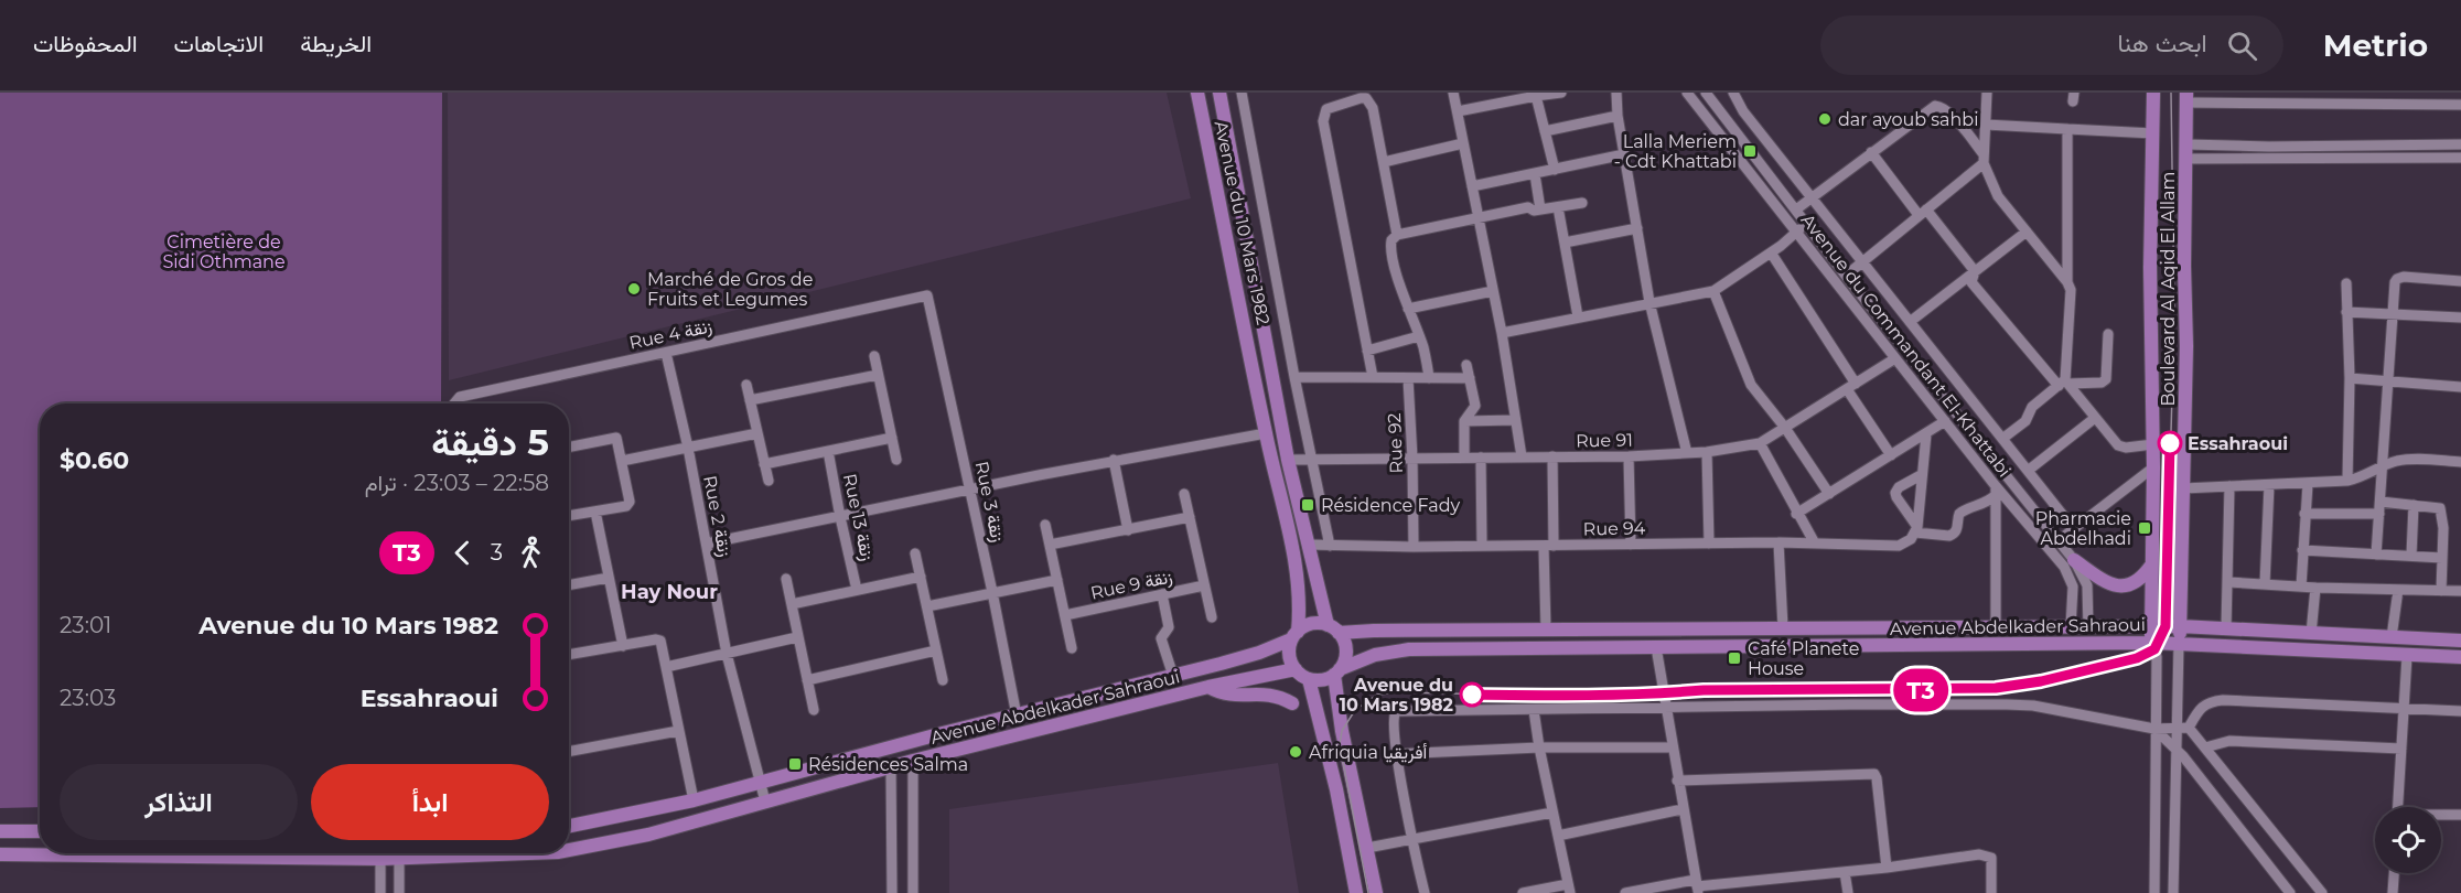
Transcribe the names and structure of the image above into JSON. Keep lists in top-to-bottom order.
{
  "streets": {
    "main road": ["Avenue du 10 Mars 1982", "Boulevard Al Aqid El Allam", "Avenue Abdelkader Sahraoui"],
    "street": [
      "Rue 4 زنقة",
      "Avenue du Commandant El-Khattabi",
      "Rue 91",
      "Rue 92",
      "Rue 3 زنقة",
      "Rue 2 زنقة",
      "Rue 13 زنقة",
      "Rue 94",
      "Rue 9 زنقة"
    ]
  },
  "crossings": [
    ["Avenue du 10 Mars 1982", "Rue 91"],
    ["Avenue du 10 Mars 1982", "Rue 94"],
    ["Avenue du 10 Mars 1982", "Avenue Abdelkader Sahraoui"],
    ["Boulevard Al Aqid El Allam", "Avenue Abdelkader Sahraoui"],
    ["Rue 4 زنقة", "Rue 3 زنقة"],
    ["Rue 4 زنقة", "Rue 2 زنقة"],
    ["Avenue du Commandant El-Khattabi", "Rue 91"],
    ["Avenue du Commandant El-Khattabi", "Avenue Abdelkader Sahraoui"],
    ["Rue 91", "Rue 92"],
    ["Rue 92", "Rue 94"],
    ["Rue 3 زنقة", "Avenue Abdelkader Sahraoui"],
    ["Rue 2 زنقة", "Avenue Abdelkader Sahraoui"]
  ],
  "districts": ["Hay Nour"],
  "parks": ["Cimetière de Sidi Othmane"],
  "places": {
    "other": [
      "dar ayoub sahbi",
      "Marché de Gros de Fruits et Legumes",
      "Essahraoui",
      "Avenue du 10 Mars 1982",
      "Afriquia أفريقيا"
    ],
    "transit": [
      "Lalla Meriem - Cdt Khattabi",
      "Résidence Fady",
      "Pharmacie Abdelhadi",
      "Café Planete House",
      "Résidences Salma"
    ]
  },
  "lines": ["tram line T3"],
  "page": {
    "header": "Metrio",
    "search": "ابحث هنا",
    "nav": ["الخريطة", "الاتجاهات", "المحفوظات"],
    "on_map": "T3",
    "heading": ["5 دقيقة", "22:58 – 23:03 · ترام", "$0.60"],
    "legs": ["3", "T3"],
    "list": [
      {
        "name": "Avenue du 10 Mars 1982",
        "value": "23:01"
      },
      {
        "name": "Essahraoui",
        "value": "23:03"
      }
    ],
    "buttons": ["ابدأ", "التذاكر"]
  }
}
